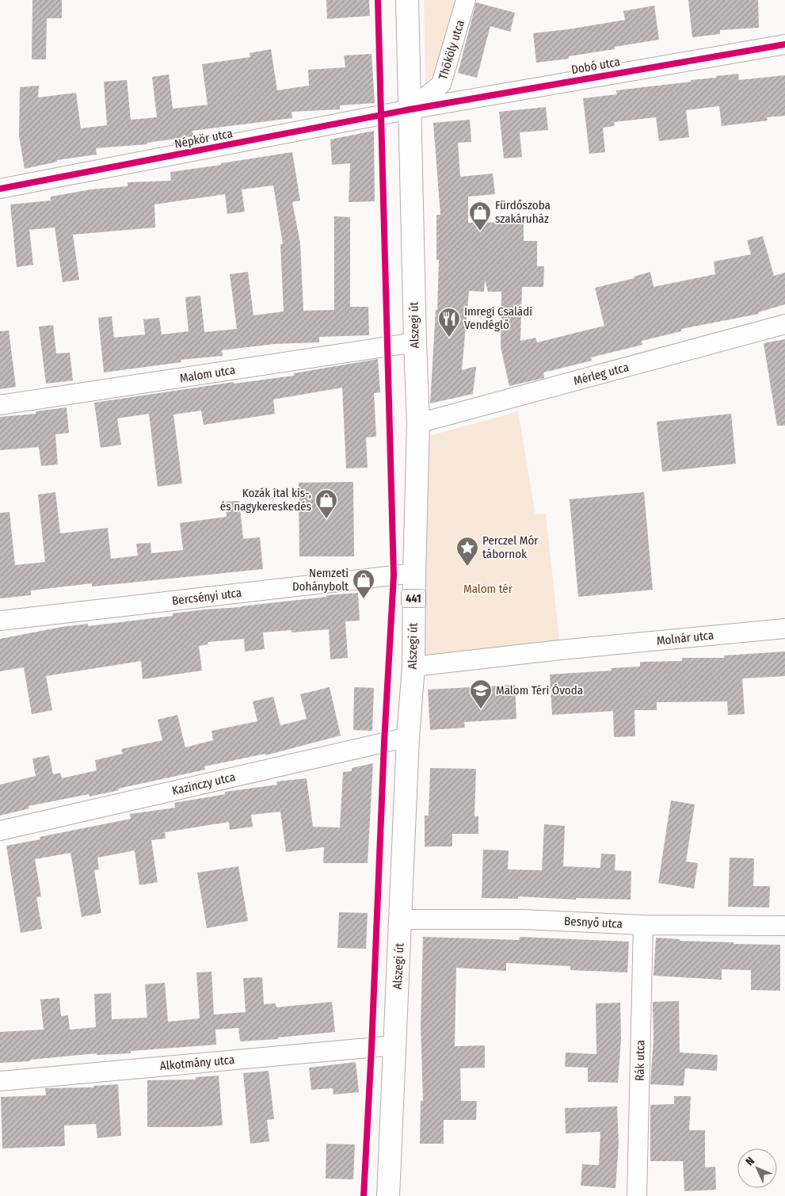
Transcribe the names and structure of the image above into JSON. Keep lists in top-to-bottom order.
{
  "streets": {
    "main road": ["Alszegi út", "441"],
    "street": [
      "Thököly utca",
      "Dobó utca",
      "Népkör utca",
      "Malom utca",
      "Mérleg utca",
      "Bercsényi utca",
      "Molnár utca",
      "Kazinczy utca",
      "Besnyő utca",
      "Rák utca",
      "Alkotmány utca"
    ]
  },
  "crossings": [
    ["Thököly utca", "Dobó utca"],
    ["Thököly utca", "Népkör utca"],
    ["Thököly utca", "Alszegi út"],
    ["Dobó utca", "Népkör utca"],
    ["Dobó utca", "Alszegi út"],
    ["Népkör utca", "Alszegi út"],
    ["Alszegi út", "Malom utca"],
    ["Alszegi út", "Mérleg utca"],
    ["Alszegi út", "Bercsényi utca"],
    ["Alszegi út", "Molnár utca"],
    ["Alszegi út", "Kazinczy utca"],
    ["Alszegi út", "Besnyő utca"],
    ["Alszegi út", "Alkotmány utca"],
    ["Besnyő utca", "Rák utca"]
  ],
  "parks": ["Malom tér"],
  "places": {
    "shop": ["Fürdőszoba szakáruház", "Kozák ital kis-, és nagykereskedés", "Nemzeti Dohánybolt"],
    "restaurant": ["Imregi Családi Vendéglő"],
    "place": ["Perczel Mór tábornok"],
    "school or university": ["Malom Téri Óvoda"]
  },
  "north": "top left"
}
